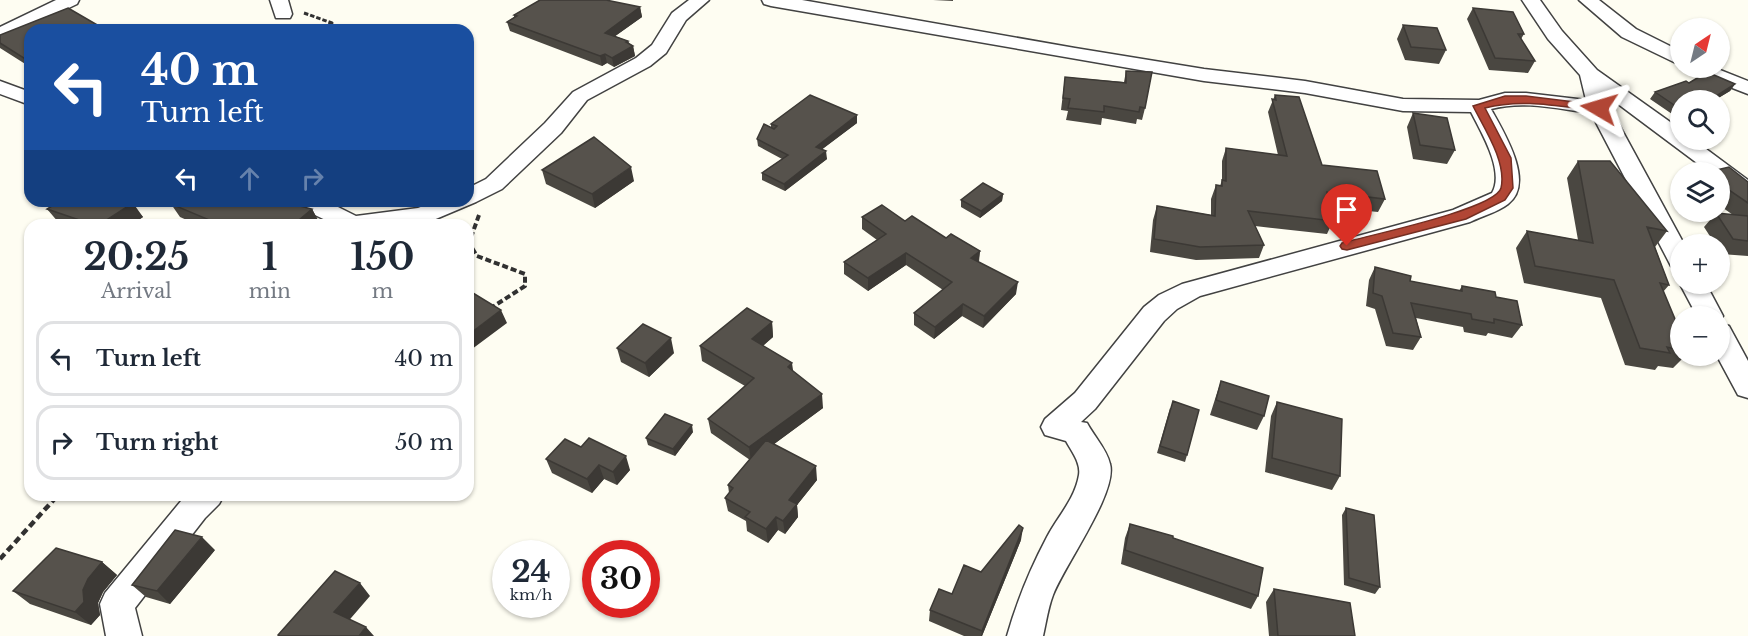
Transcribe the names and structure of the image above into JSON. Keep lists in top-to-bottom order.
{
  "north": "top right",
  "page": {
    "map_buttons": ["+", "−"],
    "turn": ["40 m", "Turn left"],
    "eta": [
      "20:25",
      "Arrival",
      "1",
      "min",
      "150",
      "m"
    ],
    "list": [
      {
        "name": "Turn left",
        "value": "40 m"
      },
      {
        "name": "Turn right",
        "value": "50 m"
      }
    ],
    "speed": "24 km/h",
    "limit": "30"
  }
}
